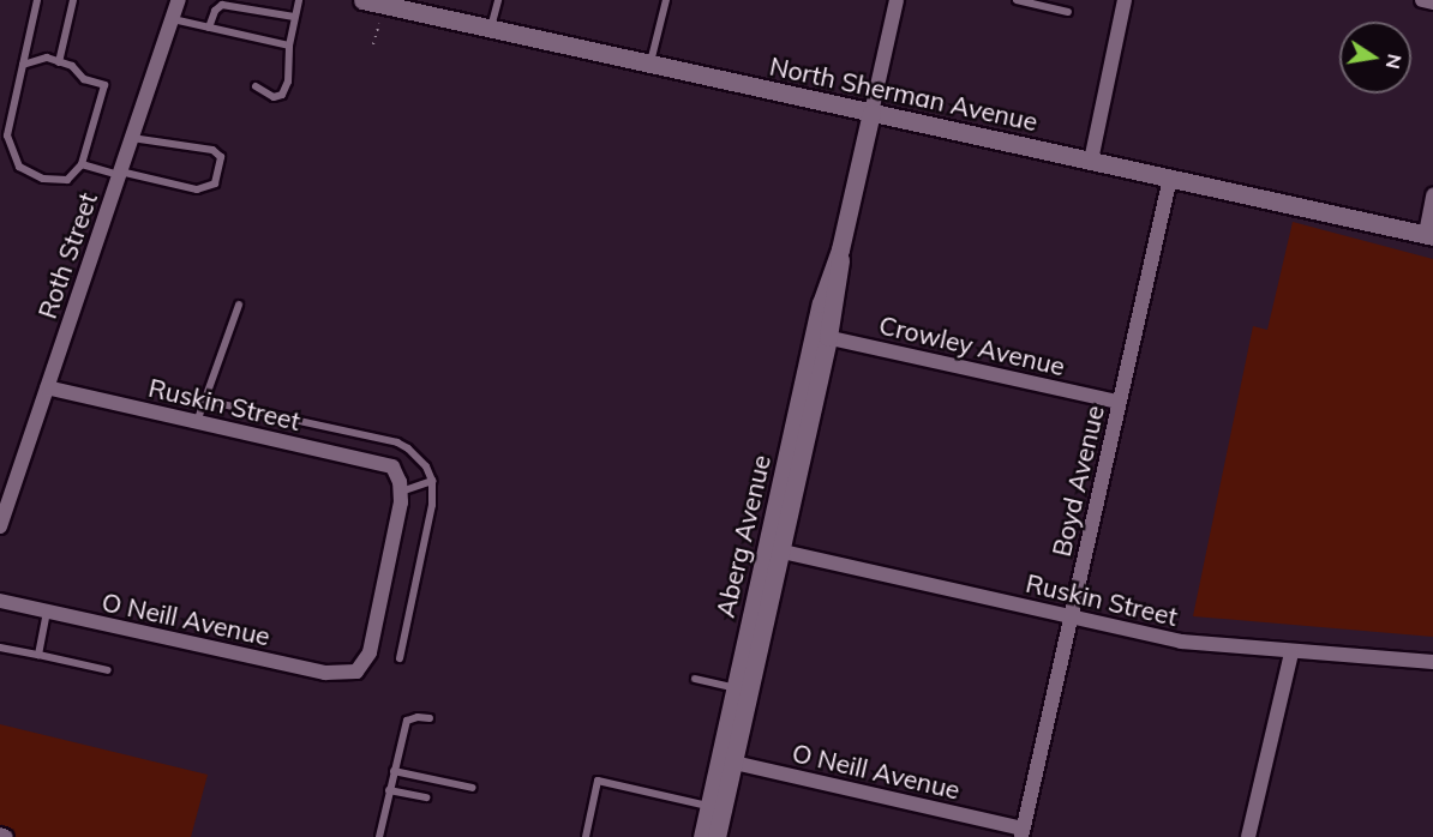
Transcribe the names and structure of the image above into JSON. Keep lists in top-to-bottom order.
{
  "streets": {
    "street": [
      "North Sherman Avenue",
      "Roth Street",
      "Crowley Avenue",
      "Ruskin Street",
      "Boyd Avenue",
      "Aberg Avenue",
      "O Neill Avenue"
    ]
  },
  "crossings": [
    ["North Sherman Avenue", "Boyd Avenue"],
    ["North Sherman Avenue", "Aberg Avenue"],
    ["Roth Street", "Ruskin Street"],
    ["Crowley Avenue", "Boyd Avenue"],
    ["Crowley Avenue", "Aberg Avenue"],
    ["Ruskin Street", "Boyd Avenue"],
    ["Ruskin Street", "Aberg Avenue"],
    ["Ruskin Street", "O Neill Avenue"],
    ["Boyd Avenue", "O Neill Avenue"],
    ["Aberg Avenue", "O Neill Avenue"]
  ],
  "north": "right"
}
